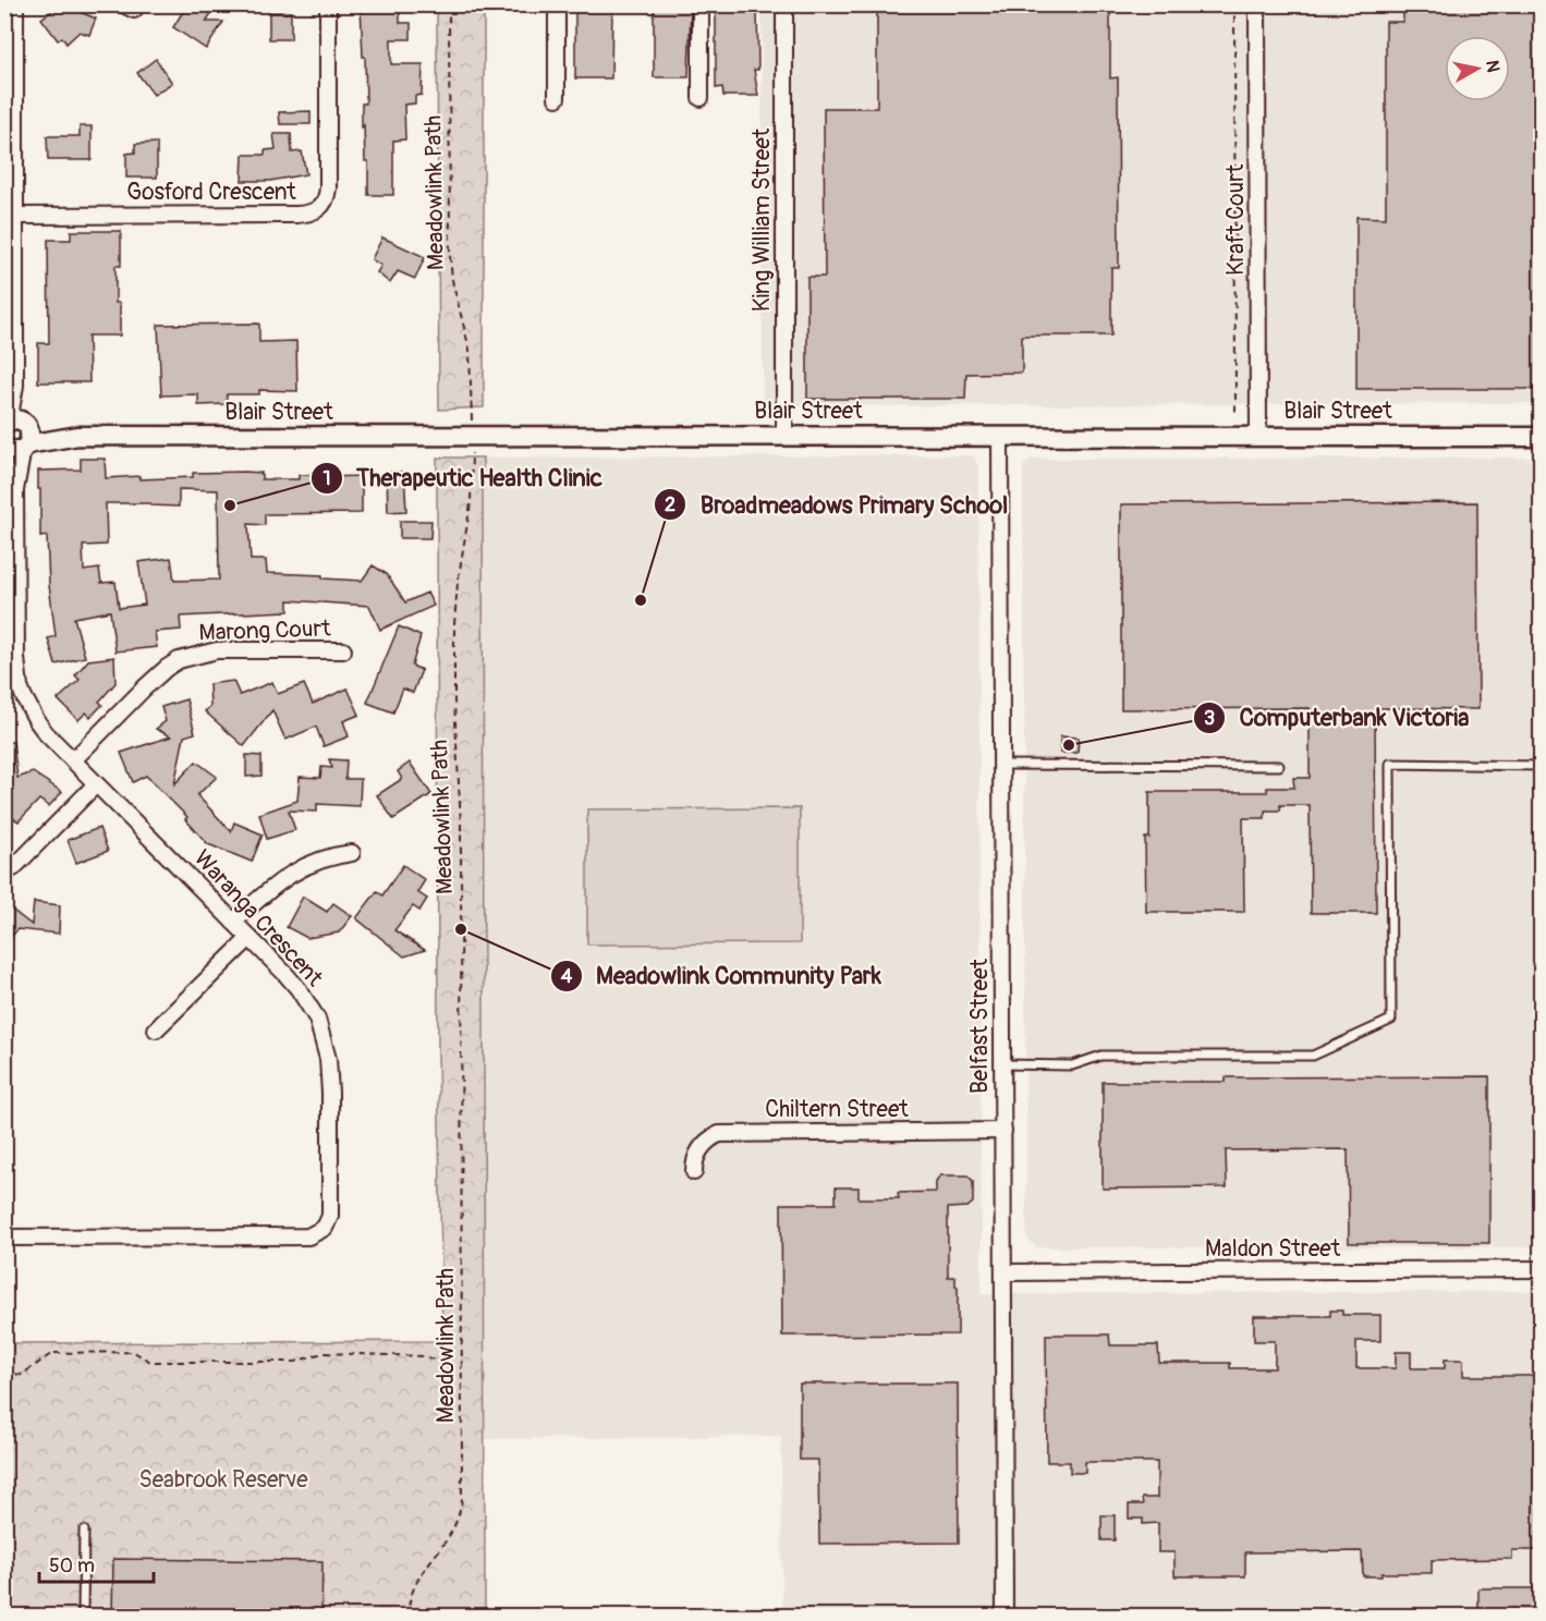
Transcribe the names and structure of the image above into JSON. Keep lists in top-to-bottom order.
{
  "streets": {
    "street": [
      "Gosford Crescent",
      "King William Street",
      "Kraft Court",
      "Blair Street",
      "Marong Court",
      "Waranga Crescent",
      "Belfast Street",
      "Chiltern Street",
      "Maldon Street"
    ],
    "path": ["Meadowlink Path"]
  },
  "crossings": [
    ["Gosford Crescent", "Waranga Crescent"],
    ["Meadowlink Path", "Blair Street"],
    ["King William Street", "Blair Street"],
    ["Kraft Court", "Blair Street"],
    ["Blair Street", "Waranga Crescent"],
    ["Blair Street", "Belfast Street"],
    ["Marong Court", "Waranga Crescent"],
    ["Belfast Street", "Chiltern Street"],
    ["Belfast Street", "Maldon Street"]
  ],
  "parks": ["Seabrook Reserve"],
  "places": [
    "Therapeutic Health Clinic",
    "Broadmeadows Primary School",
    "Computerbank Victoria",
    "Meadowlink Community Park"
  ],
  "scale_bar": "50 m",
  "north": "right"
}
